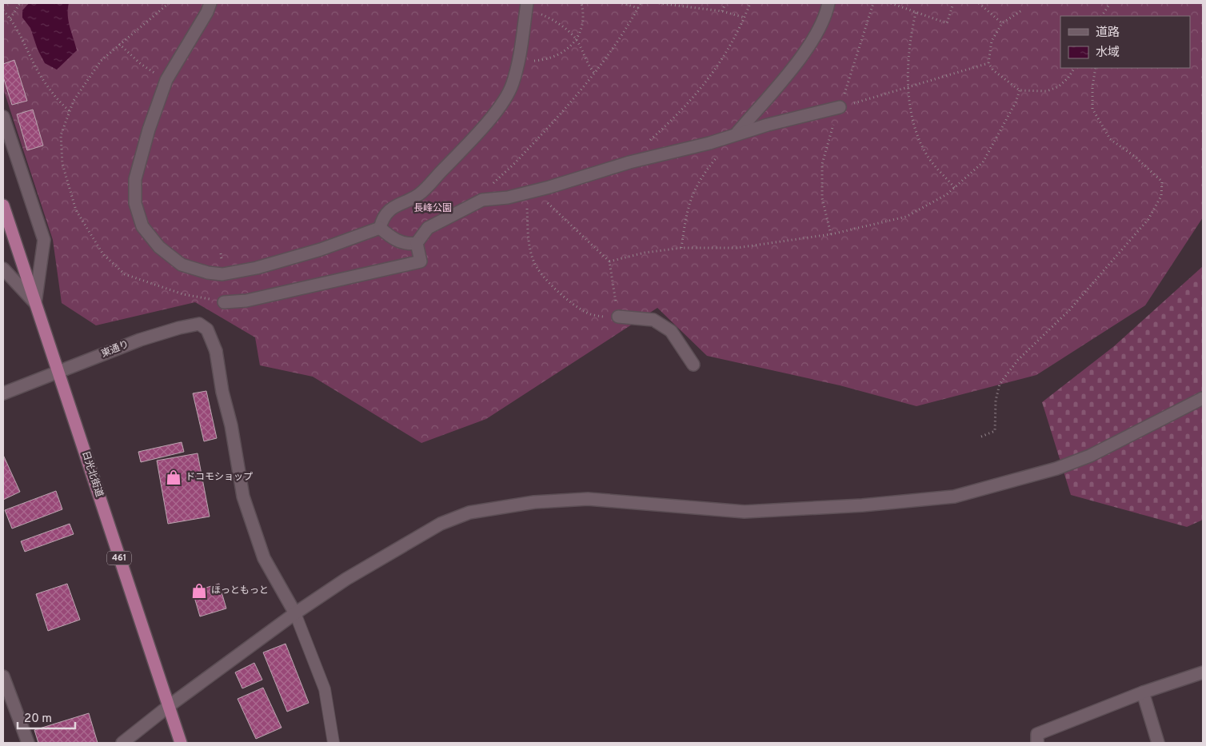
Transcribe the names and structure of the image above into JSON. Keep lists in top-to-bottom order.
{
  "streets": {
    "highway": ["日光北街道", "461"],
    "street": ["東通り"]
  },
  "crossings": [
    ["東通り", "日光北街道"]
  ],
  "parks": ["長峰公園"],
  "places": {
    "shop": ["ドコモショップ", "ほっともっと"]
  },
  "legend": ["道路", "水域"],
  "scale_bar": "20 m"
}
